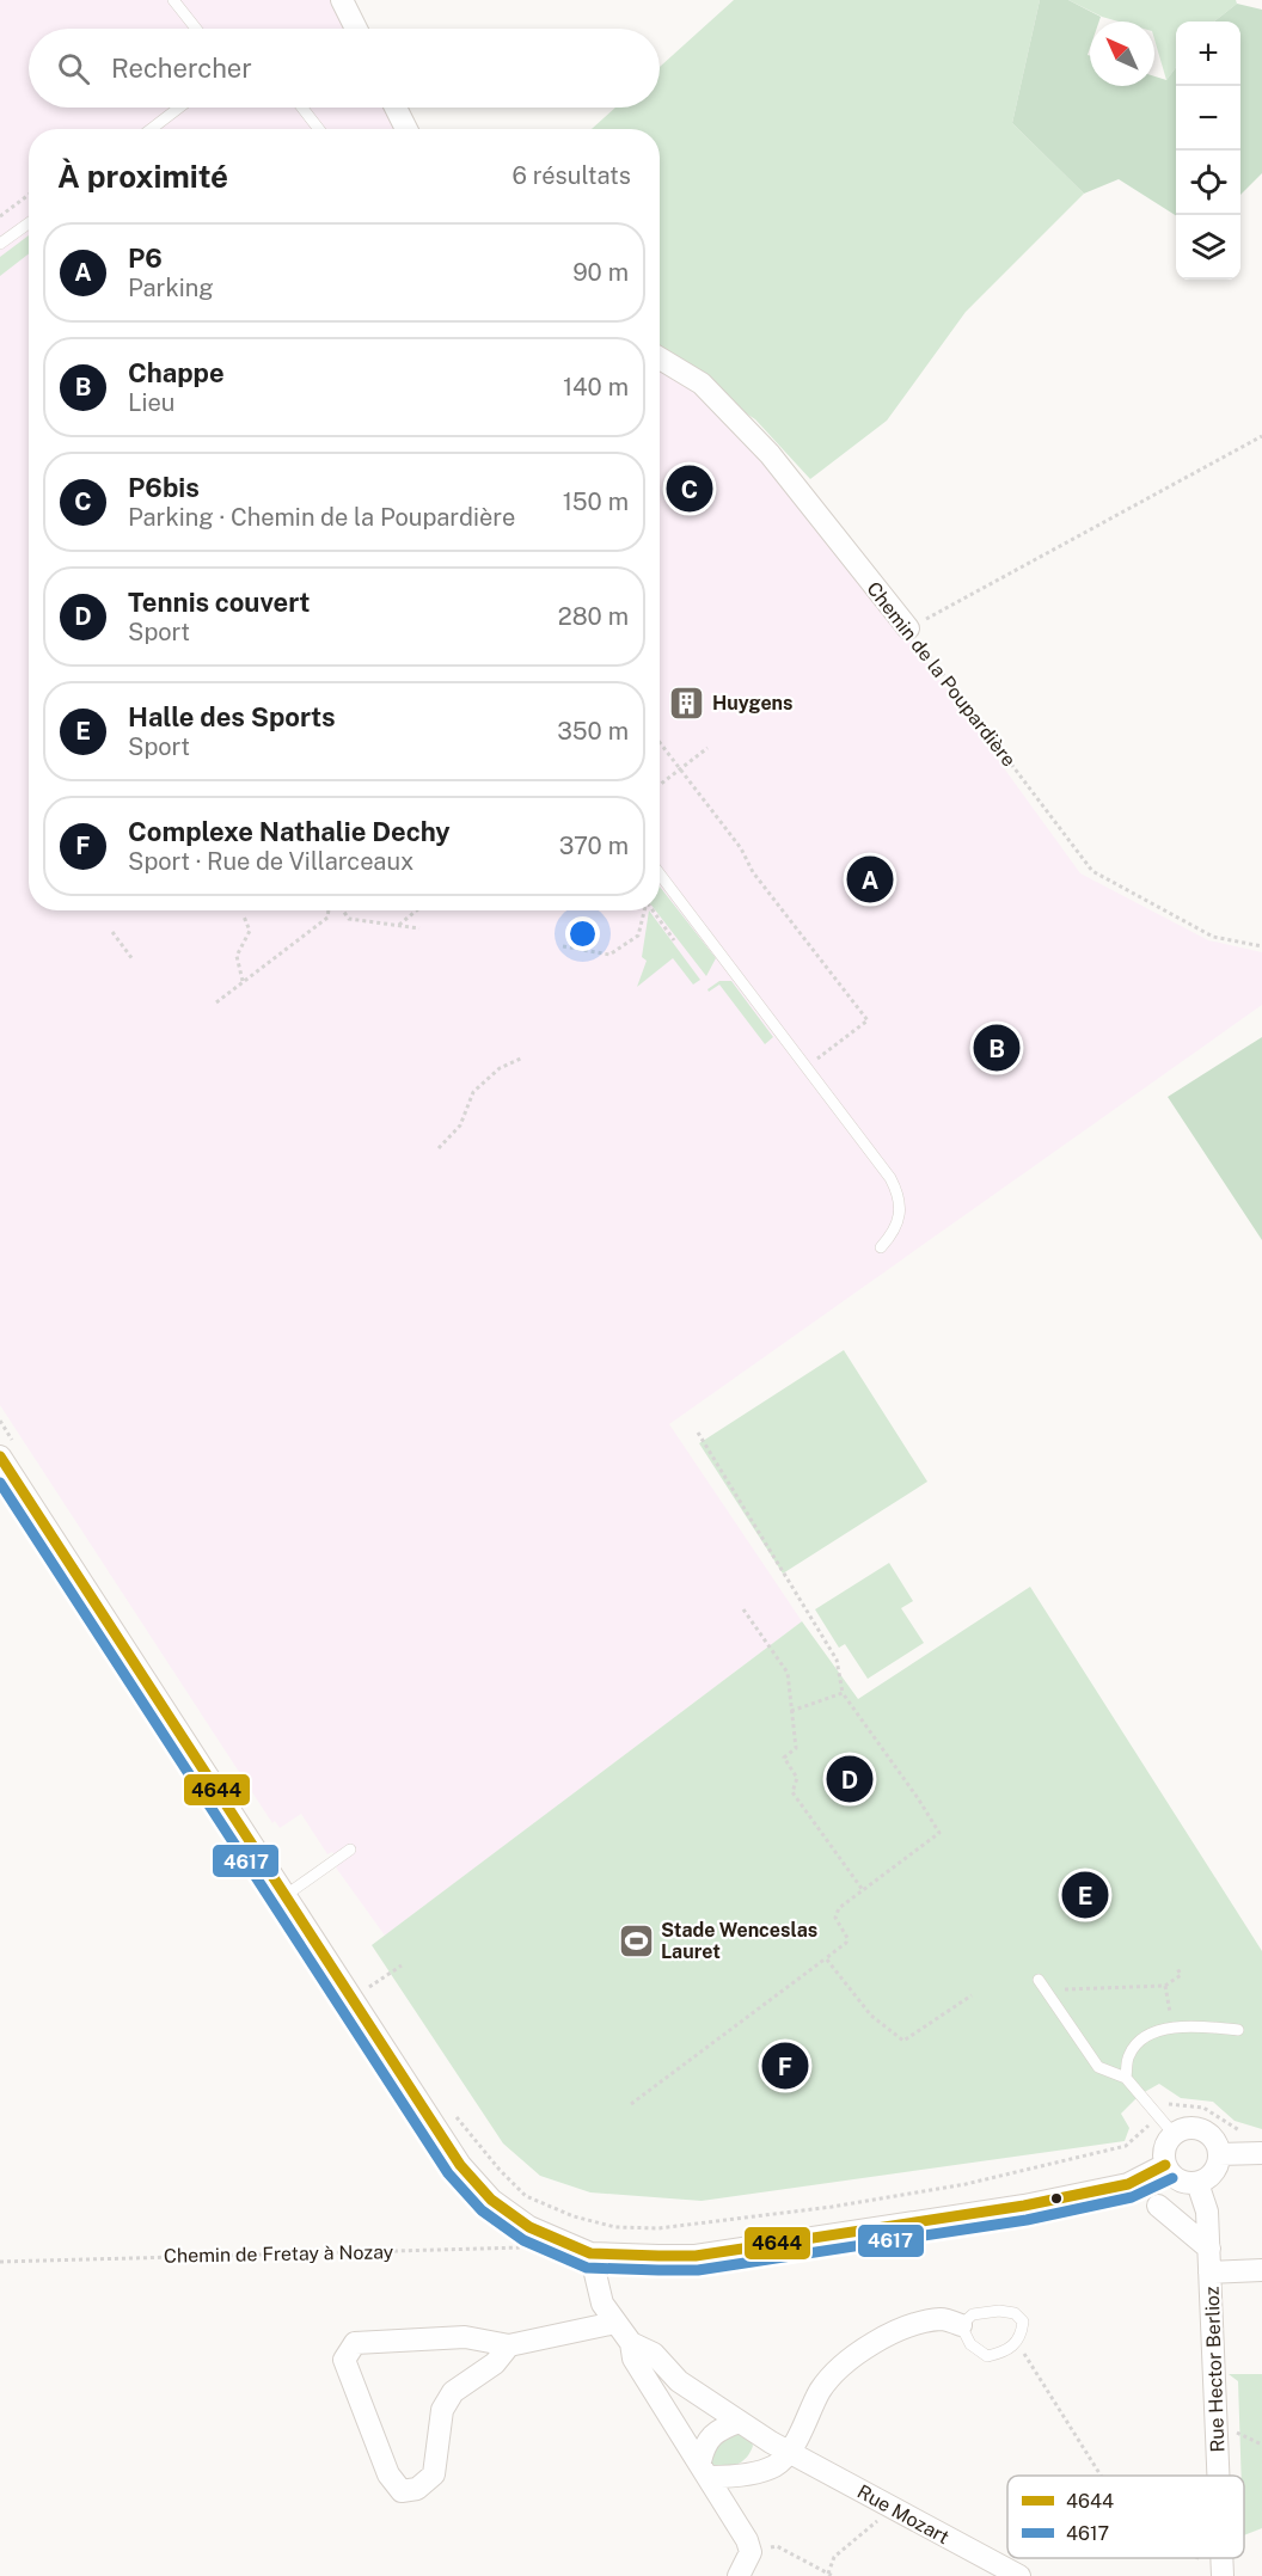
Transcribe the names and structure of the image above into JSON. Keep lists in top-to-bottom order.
{
  "streets": {
    "street": ["Chemin de la Poupardière", "Rue Hector Berlioz", "Rue Mozart"],
    "path": ["Chemin de Fretay à Nozay"]
  },
  "places": {
    "building": ["Huygens"],
    "sports": ["Stade Wenceslas Lauret"]
  },
  "lines": ["transit line 4644", "transit line 4617"],
  "legend": ["4644", "4617"],
  "north": "top left",
  "page": {
    "map_buttons": ["+", "−"],
    "search": "Rechercher",
    "heading": ["À proximité", "6 résultats"],
    "list": [
      {
        "mark": "A",
        "name": "P6",
        "note": "Parking",
        "value": "90 m"
      },
      {
        "mark": "B",
        "name": "Chappe",
        "note": "Lieu",
        "value": "140 m"
      },
      {
        "mark": "C",
        "name": "P6bis",
        "note": "Parking · Chemin de la Poupardière",
        "value": "150 m"
      },
      {
        "mark": "D",
        "name": "Tennis couvert",
        "note": "Sport",
        "value": "280 m"
      },
      {
        "mark": "E",
        "name": "Halle des Sports",
        "note": "Sport",
        "value": "350 m"
      },
      {
        "mark": "F",
        "name": "Complexe Nathalie Dechy",
        "note": "Sport · Rue de Villarceaux",
        "value": "370 m"
      }
    ],
    "pins": [
      "C",
      "A",
      "B",
      "D",
      "E",
      "F"
    ]
  }
}
